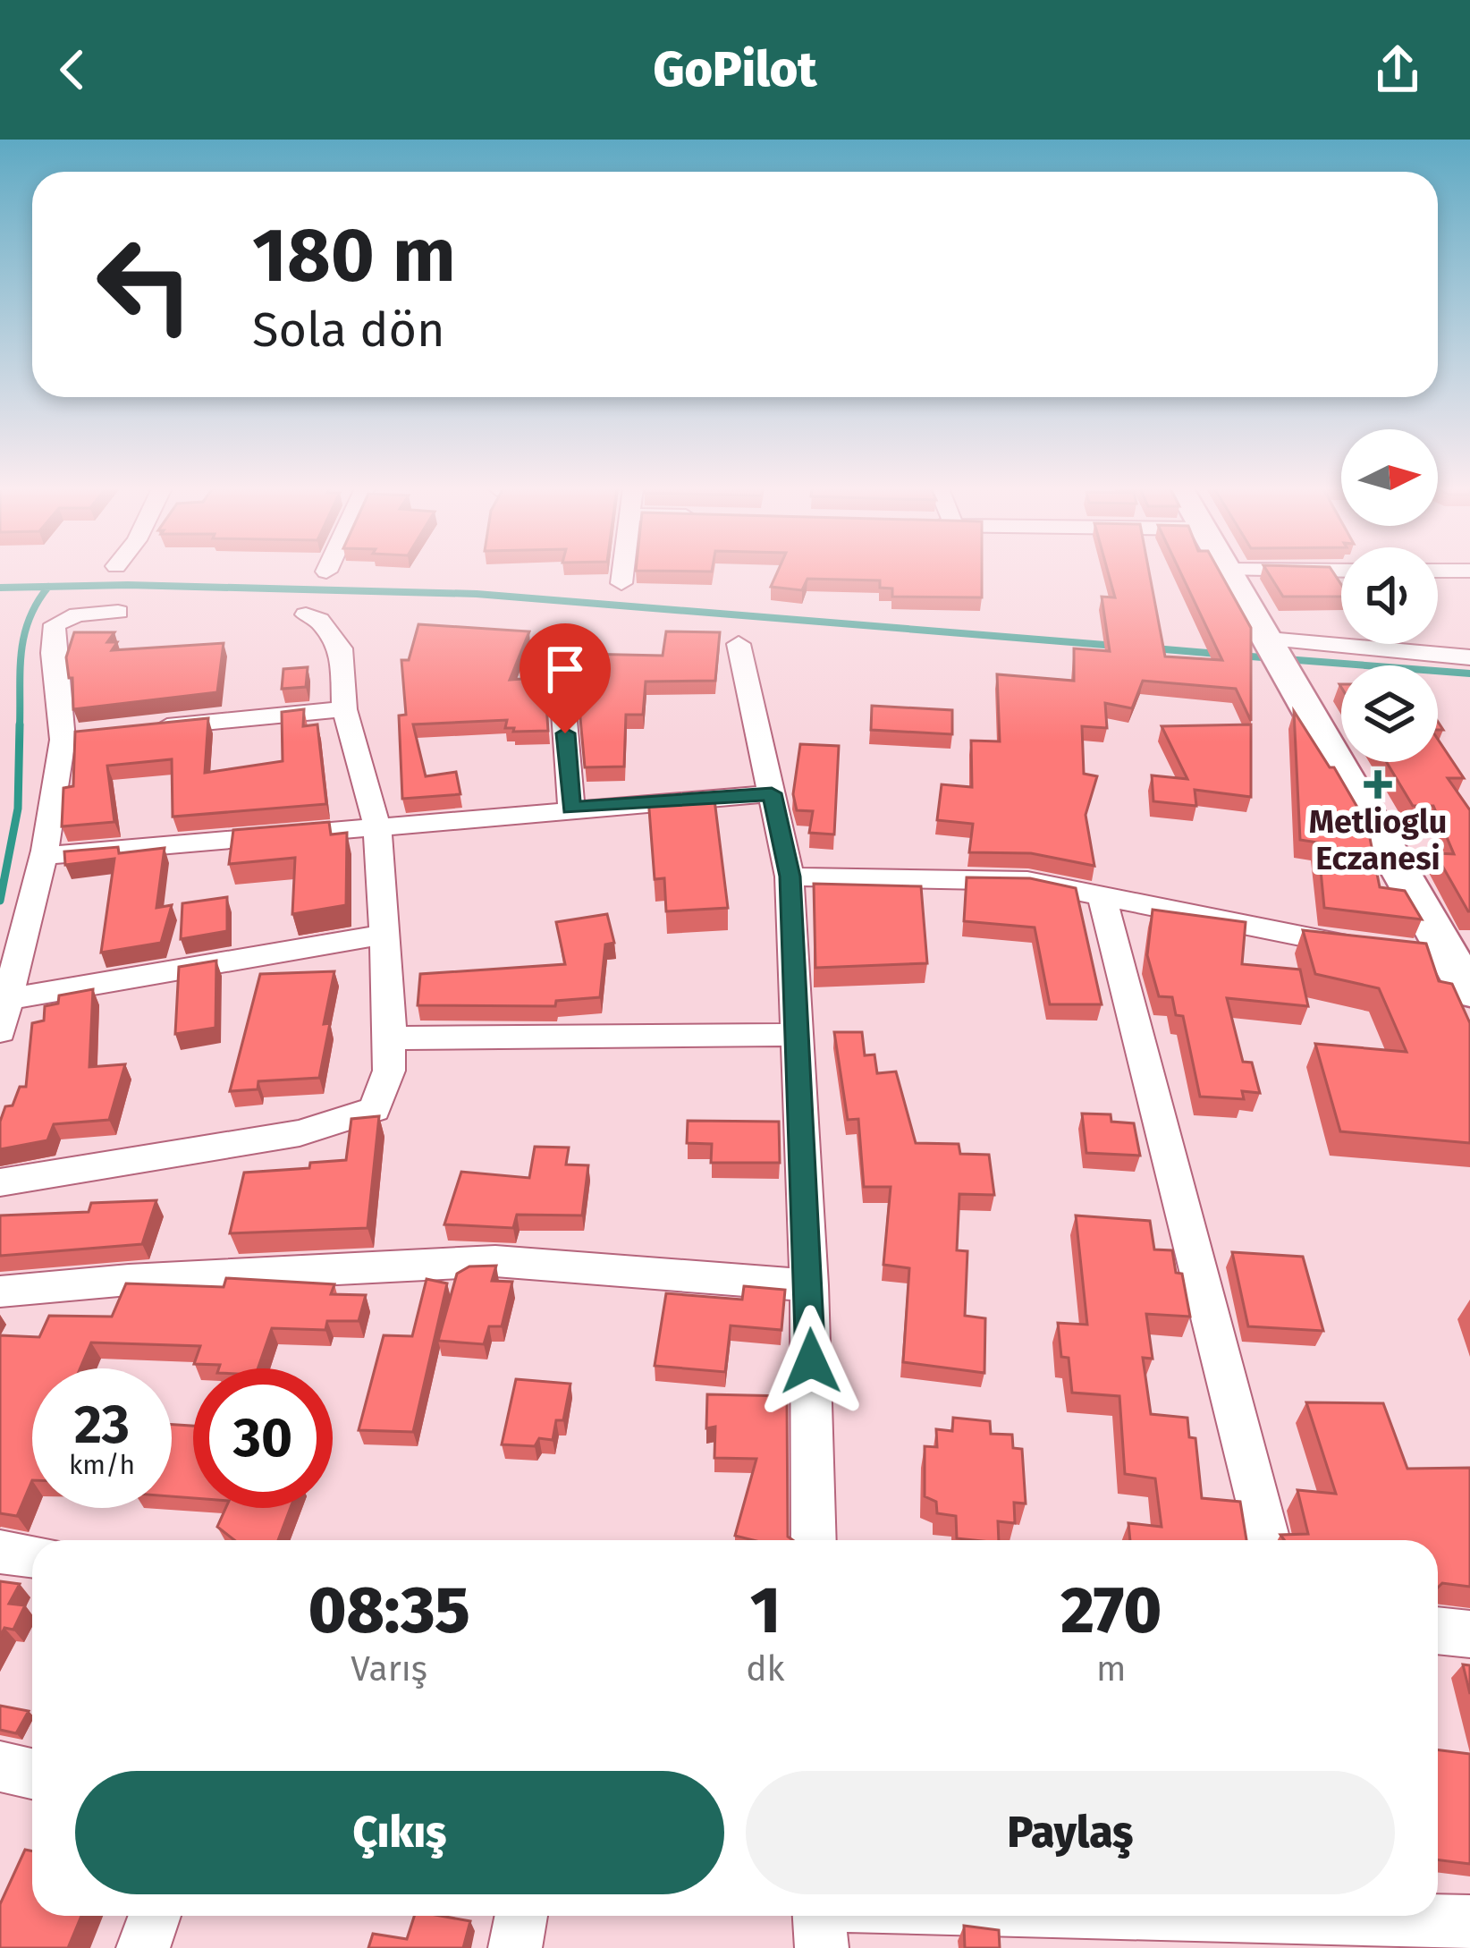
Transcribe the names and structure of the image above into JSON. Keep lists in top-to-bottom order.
{
  "places": {
    "health": ["Metlioglu Eczanesi"]
  },
  "north": "right",
  "page": {
    "header": "GoPilot",
    "turn": ["180 m", "Sola dön"],
    "speed": "23 km/h",
    "limit": "30",
    "eta": [
      "08:35",
      "Varış",
      "1",
      "dk",
      "270",
      "m"
    ],
    "buttons": ["Çıkış", "Paylaş"]
  }
}
